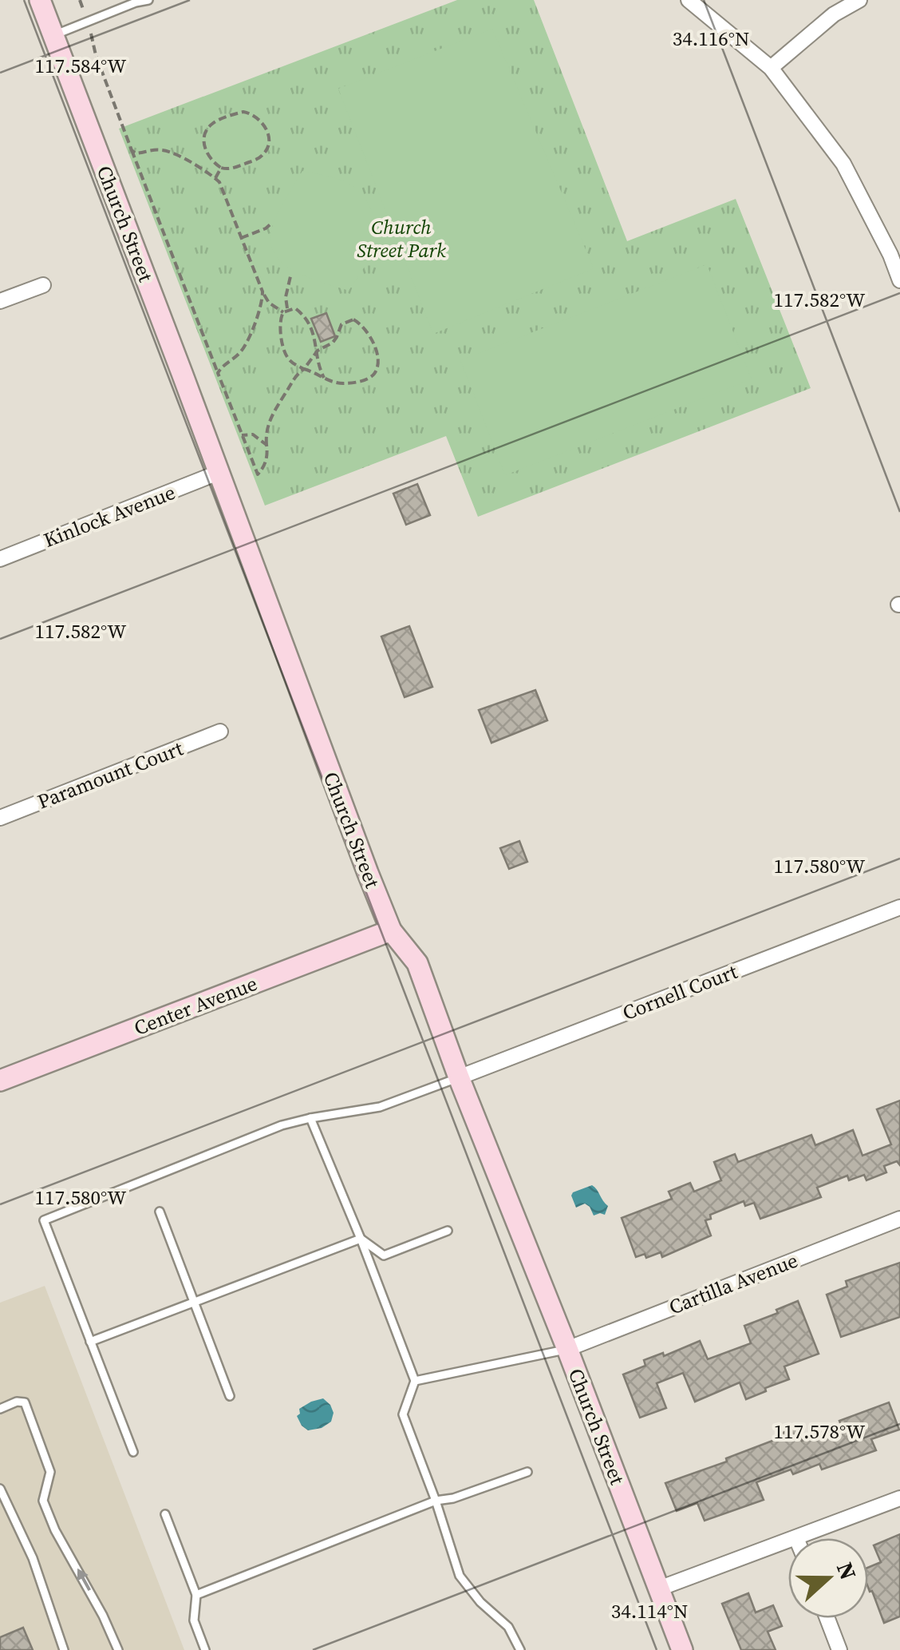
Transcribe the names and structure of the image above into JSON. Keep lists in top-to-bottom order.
{
  "streets": {
    "street": [
      "Church Street",
      "Kinlock Avenue",
      "Paramount Court",
      "Cornell Court",
      "Center Avenue",
      "Cartilla Avenue"
    ]
  },
  "crossings": [
    ["Church Street", "Kinlock Avenue"],
    ["Church Street", "Cornell Court"],
    ["Church Street", "Center Avenue"],
    ["Church Street", "Cartilla Avenue"]
  ],
  "parks": ["Church Street Park"],
  "north": "right",
  "coordinates": [
    "34.116°N",
    "117.584°W",
    "117.582°W",
    "117.580°W",
    "117.578°W",
    "34.114°N"
  ]
}
